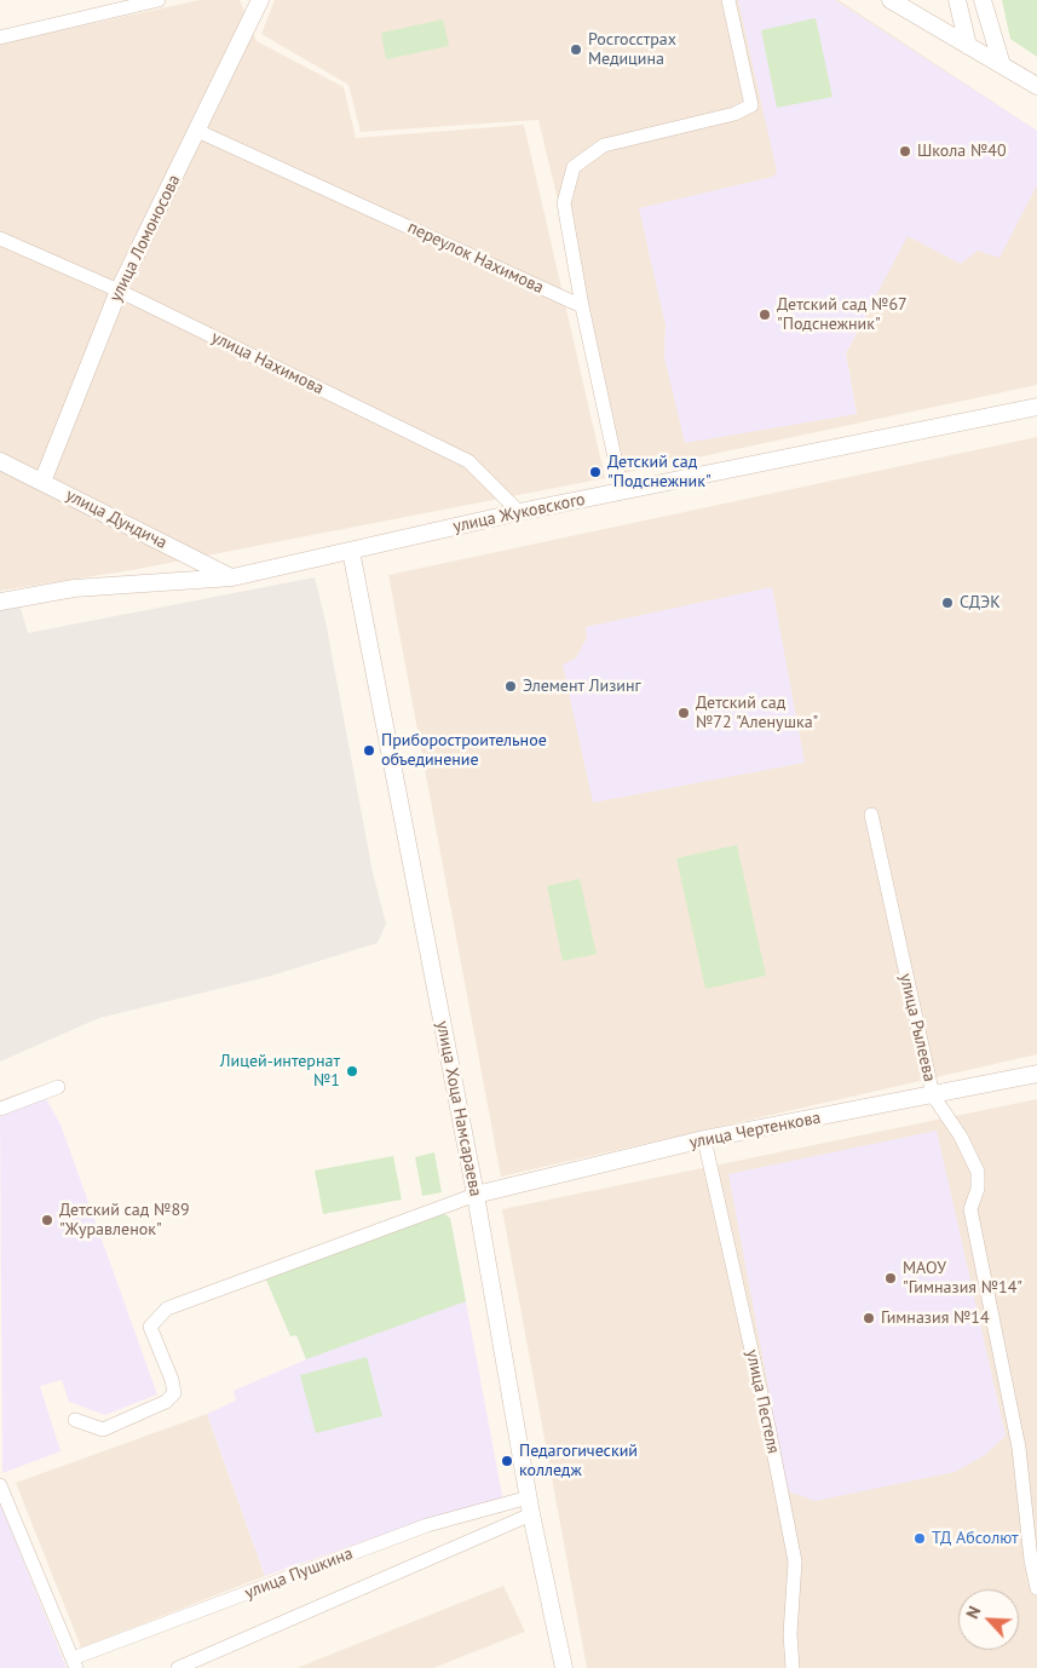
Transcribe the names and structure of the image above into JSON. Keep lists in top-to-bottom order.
{
  "streets": {
    "street": [
      "улица Ломоносова",
      "переулок Нахимова",
      "улица Нахимова",
      "улица Жуковского",
      "улица Дундича",
      "улица Рылеева",
      "улица Хоца Намсараева",
      "улица Чертенкова",
      "улица Пестеля",
      "улица Пушкина"
    ]
  },
  "crossings": [
    ["улица Ломоносова", "переулок Нахимова"],
    ["улица Ломоносова", "улица Нахимова"],
    ["улица Ломоносова", "улица Дундича"],
    ["улица Нахимова", "улица Жуковского"],
    ["улица Жуковского", "улица Дундича"],
    ["улица Жуковского", "улица Хоца Намсараева"],
    ["улица Рылеева", "улица Чертенкова"],
    ["улица Хоца Намсараева", "улица Чертенкова"],
    ["улица Хоца Намсараева", "улица Пушкина"],
    ["улица Чертенкова", "улица Пестеля"]
  ],
  "places": [
    "Росгосстрах Медицина",
    "Школа №40",
    "Детский сад №67 \"Подснежник\"",
    "Детский сад \"Подснежник\"",
    "СДЭК",
    "Элемент Лизинг",
    "Детский сад №72 \"Аленушка\"",
    "Приборостроительное объединение",
    "Лицей-интернат №1",
    "Детский сад №89 \"Журавленок\"",
    "МАОУ \"Гимназия №14\"",
    "Гимназия №14",
    "Педагогический колледж",
    "ТД Абсолют"
  ],
  "north": "top left"
}
